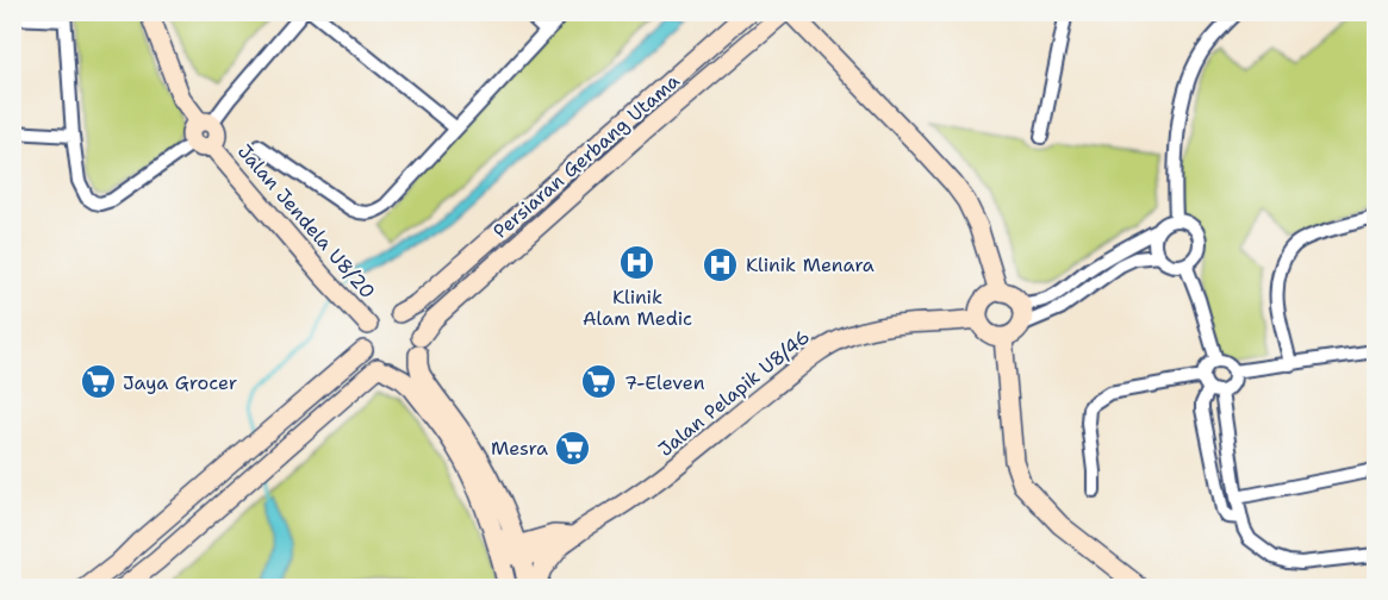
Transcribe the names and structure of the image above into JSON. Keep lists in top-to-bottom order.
{
  "streets": {
    "street": ["Persiaran Gerbang Utama", "Jalan Jendela U8/20", "Jalan Pelapik U8/46"]
  },
  "crossings": [
    ["Persiaran Gerbang Utama", "Jalan Jendela U8/20"]
  ],
  "places": {
    "hospital": ["Klinik Alam Medic", "Klinik Menara"],
    "supermarket": ["Jaya Grocer", "7-Eleven", "Mesra"]
  }
}
